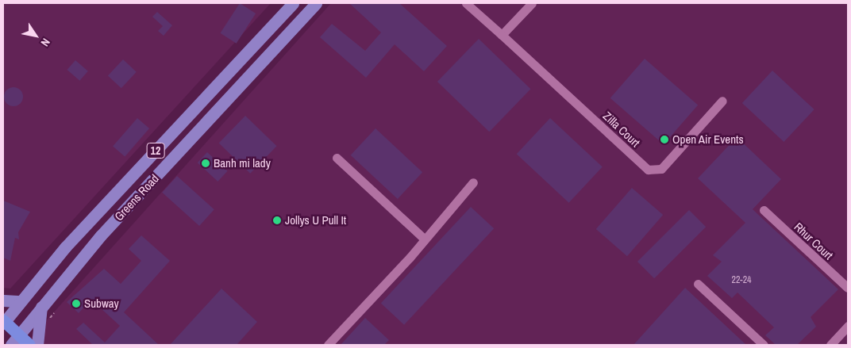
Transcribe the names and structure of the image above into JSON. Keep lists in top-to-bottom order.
{
  "streets": {
    "main road": ["12", "Greens Road"],
    "street": ["Zilla Court", "Rhur Court"]
  },
  "places": [
    "Open Air Events",
    "Banh mi lady",
    "Jollys U Pull It",
    "Subway"
  ],
  "house_numbers": ["22-24"],
  "north": "bottom right"
}
